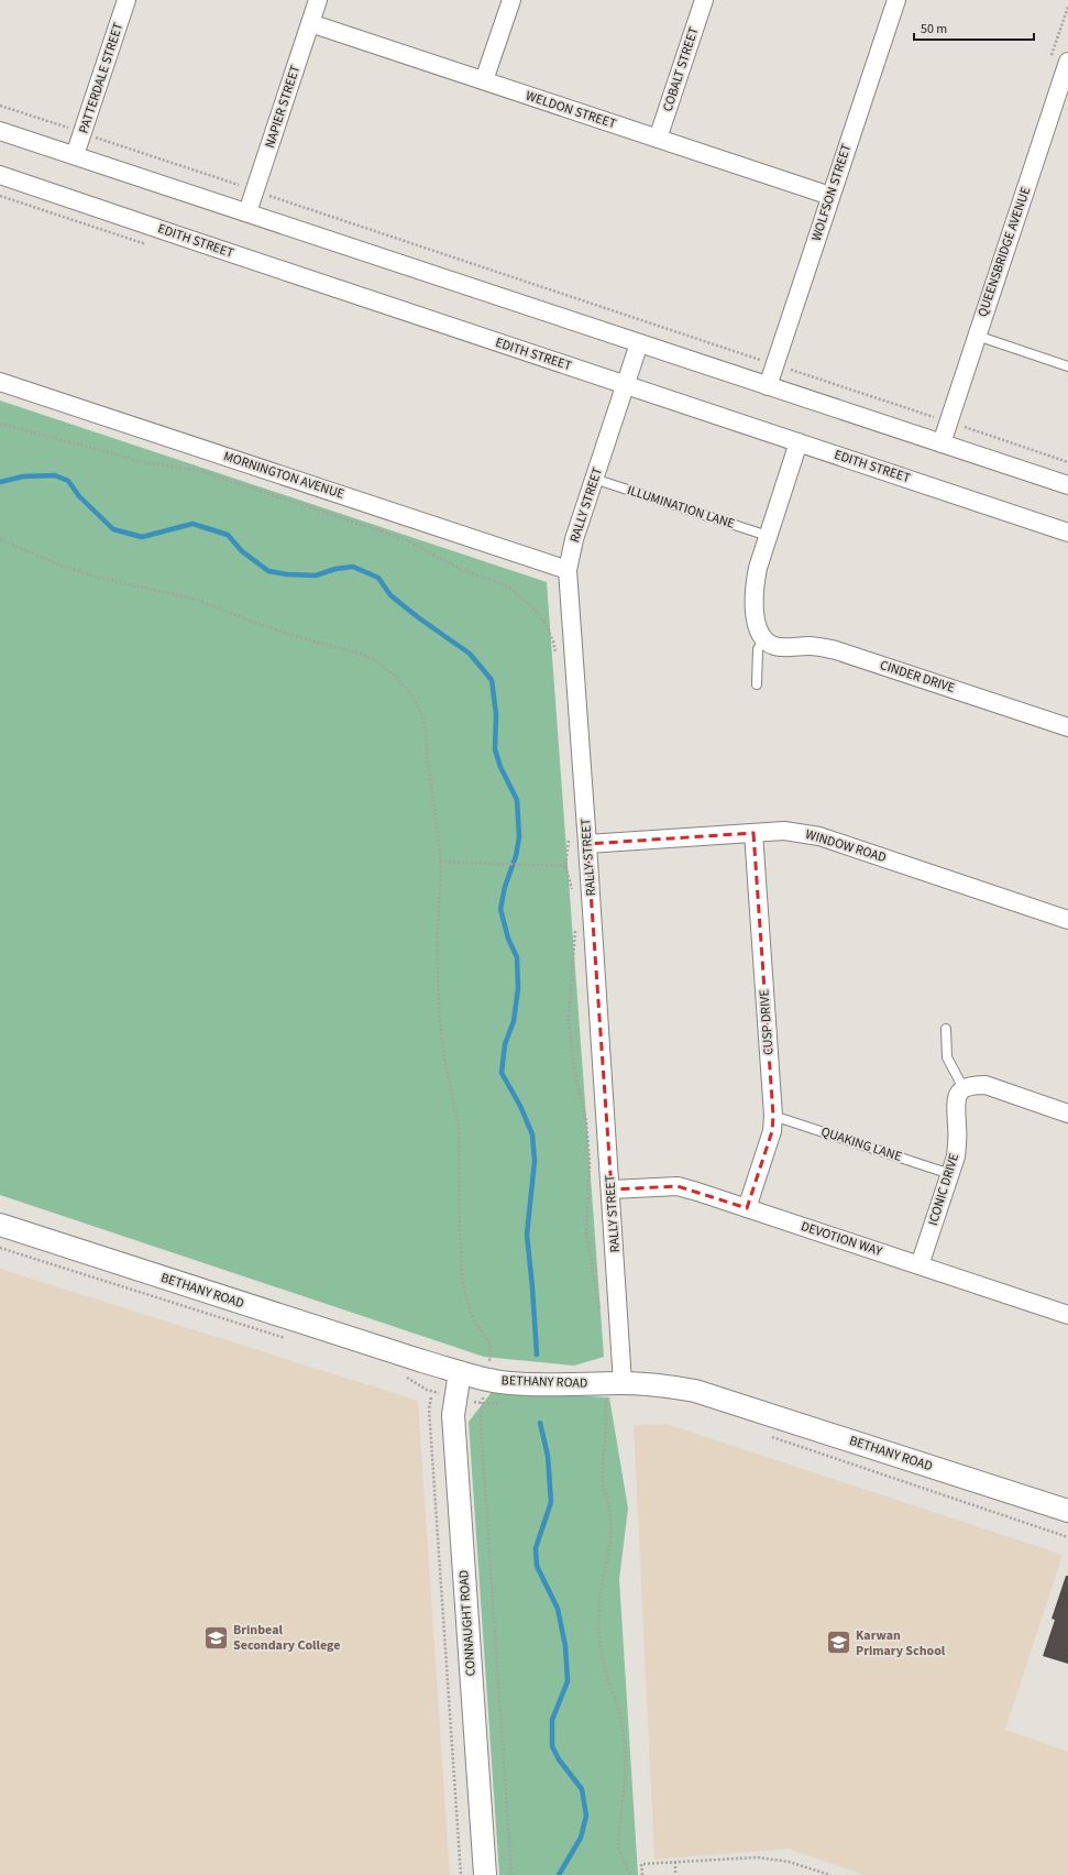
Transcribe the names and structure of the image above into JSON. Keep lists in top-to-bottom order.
{
  "streets": {
    "street": [
      "COBALT STREET",
      "PATTERDALE STREET",
      "NAPIER STREET",
      "WELDON STREET",
      "WOLFSON STREET",
      "EDITH STREET",
      "QUEENSBRIDGE AVENUE",
      "MORNINGTON AVENUE",
      "RALLY STREET",
      "CINDER DRIVE",
      "WINDOW ROAD",
      "CUSP DRIVE",
      "ICONIC DRIVE",
      "DEVOTION WAY",
      "BETHANY ROAD",
      "CONNAUGHT ROAD"
    ],
    "lane": ["ILLUMINATION LANE", "QUAKING LANE"]
  },
  "crossings": [
    ["COBALT STREET", "WELDON STREET"],
    ["NAPIER STREET", "WELDON STREET"],
    ["WELDON STREET", "WOLFSON STREET"],
    ["EDITH STREET", "RALLY STREET"],
    ["MORNINGTON AVENUE", "RALLY STREET"],
    ["RALLY STREET", "ILLUMINATION LANE"],
    ["RALLY STREET", "WINDOW ROAD"],
    ["RALLY STREET", "DEVOTION WAY"],
    ["RALLY STREET", "BETHANY ROAD"],
    ["WINDOW ROAD", "CUSP DRIVE"],
    ["CUSP DRIVE", "QUAKING LANE"],
    ["CUSP DRIVE", "DEVOTION WAY"],
    ["QUAKING LANE", "ICONIC DRIVE"],
    ["ICONIC DRIVE", "DEVOTION WAY"],
    ["BETHANY ROAD", "CONNAUGHT ROAD"]
  ],
  "places": {
    "school or university": ["Brinbeal Secondary College", "Karwan Primary School"]
  },
  "scale_bar": "50 m"
}
